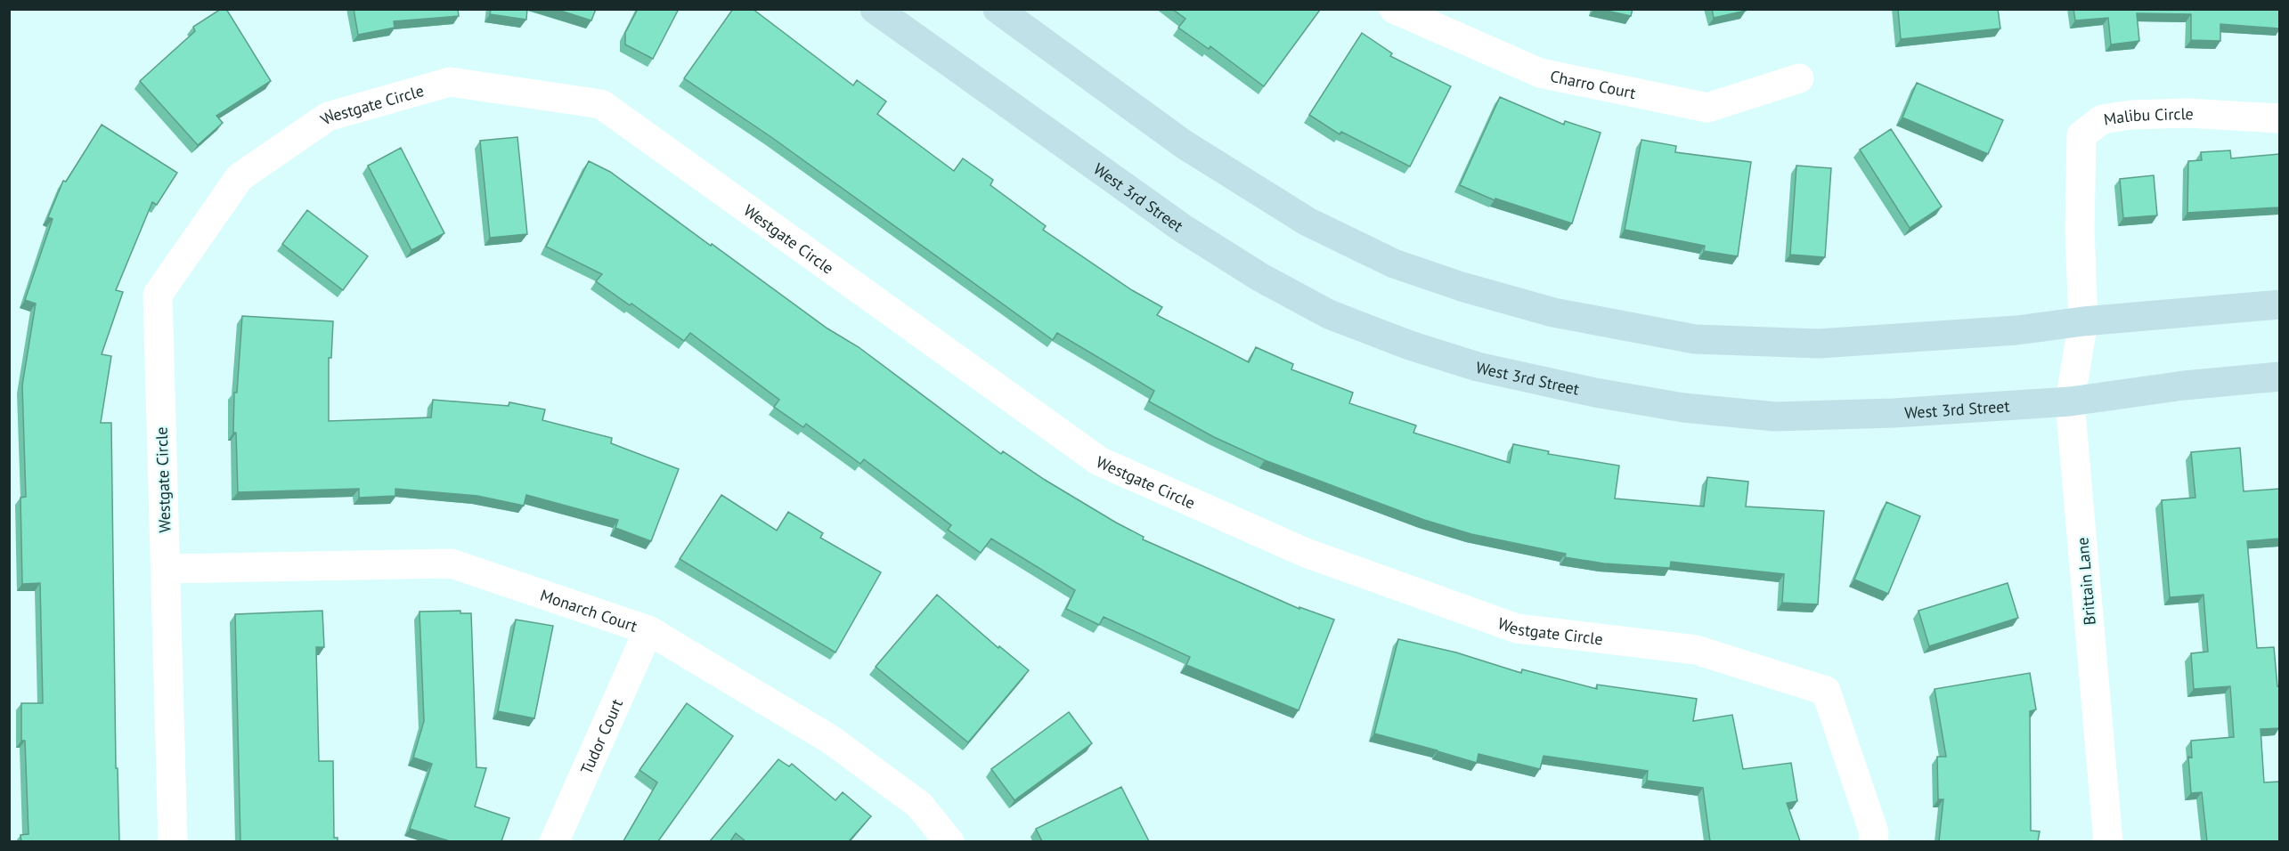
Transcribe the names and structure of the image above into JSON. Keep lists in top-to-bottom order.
{
  "streets": {
    "main road": ["West 3rd Street"],
    "street": [
      "Charro Court",
      "Westgate Circle",
      "Malibu Circle",
      "Brittain Lane",
      "Monarch Court",
      "Tudor Court"
    ]
  },
  "crossings": [
    ["Westgate Circle", "Monarch Court"],
    ["Malibu Circle", "Brittain Lane"],
    ["West 3rd Street", "Brittain Lane"],
    ["Monarch Court", "Tudor Court"]
  ]
}
